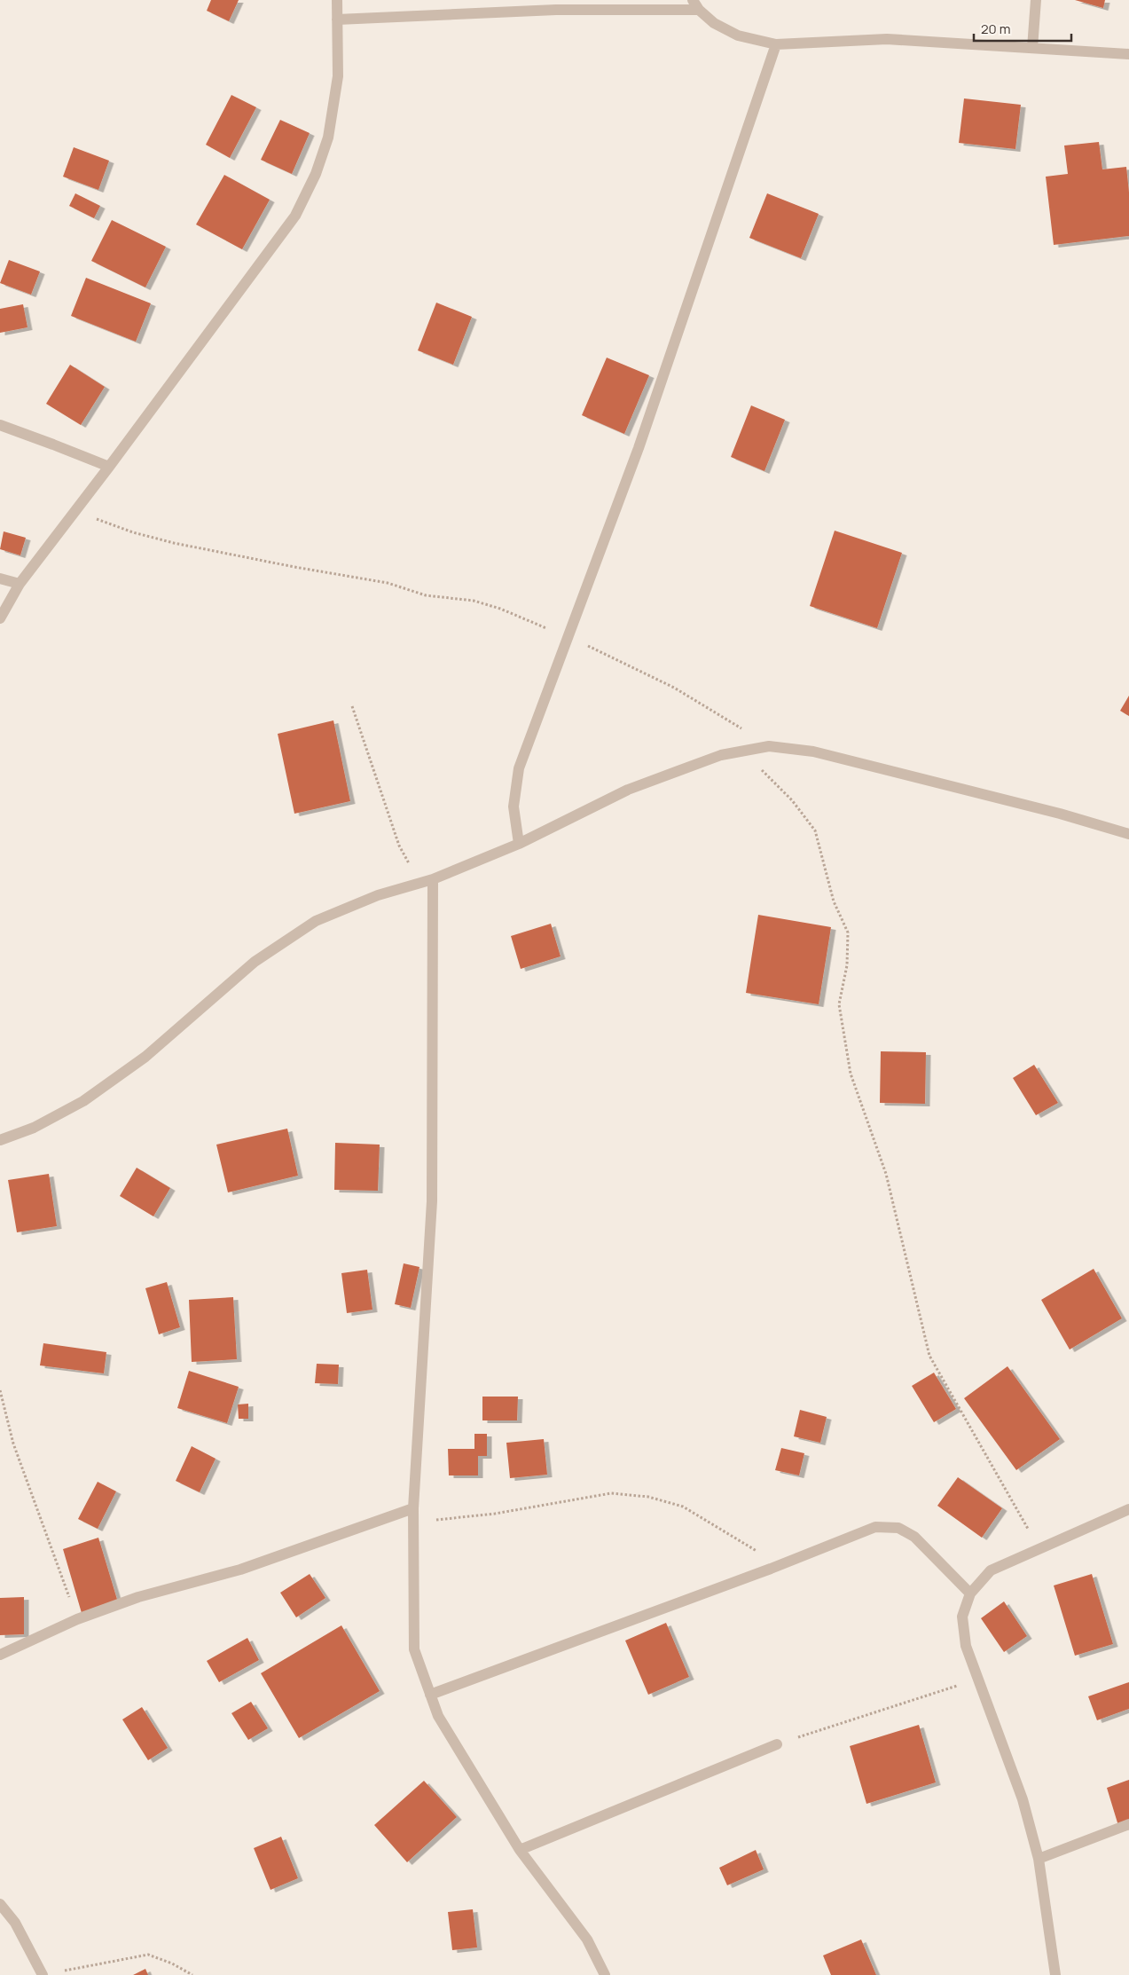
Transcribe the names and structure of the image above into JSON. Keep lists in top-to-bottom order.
{
  "scale_bar": "20 m"
}
